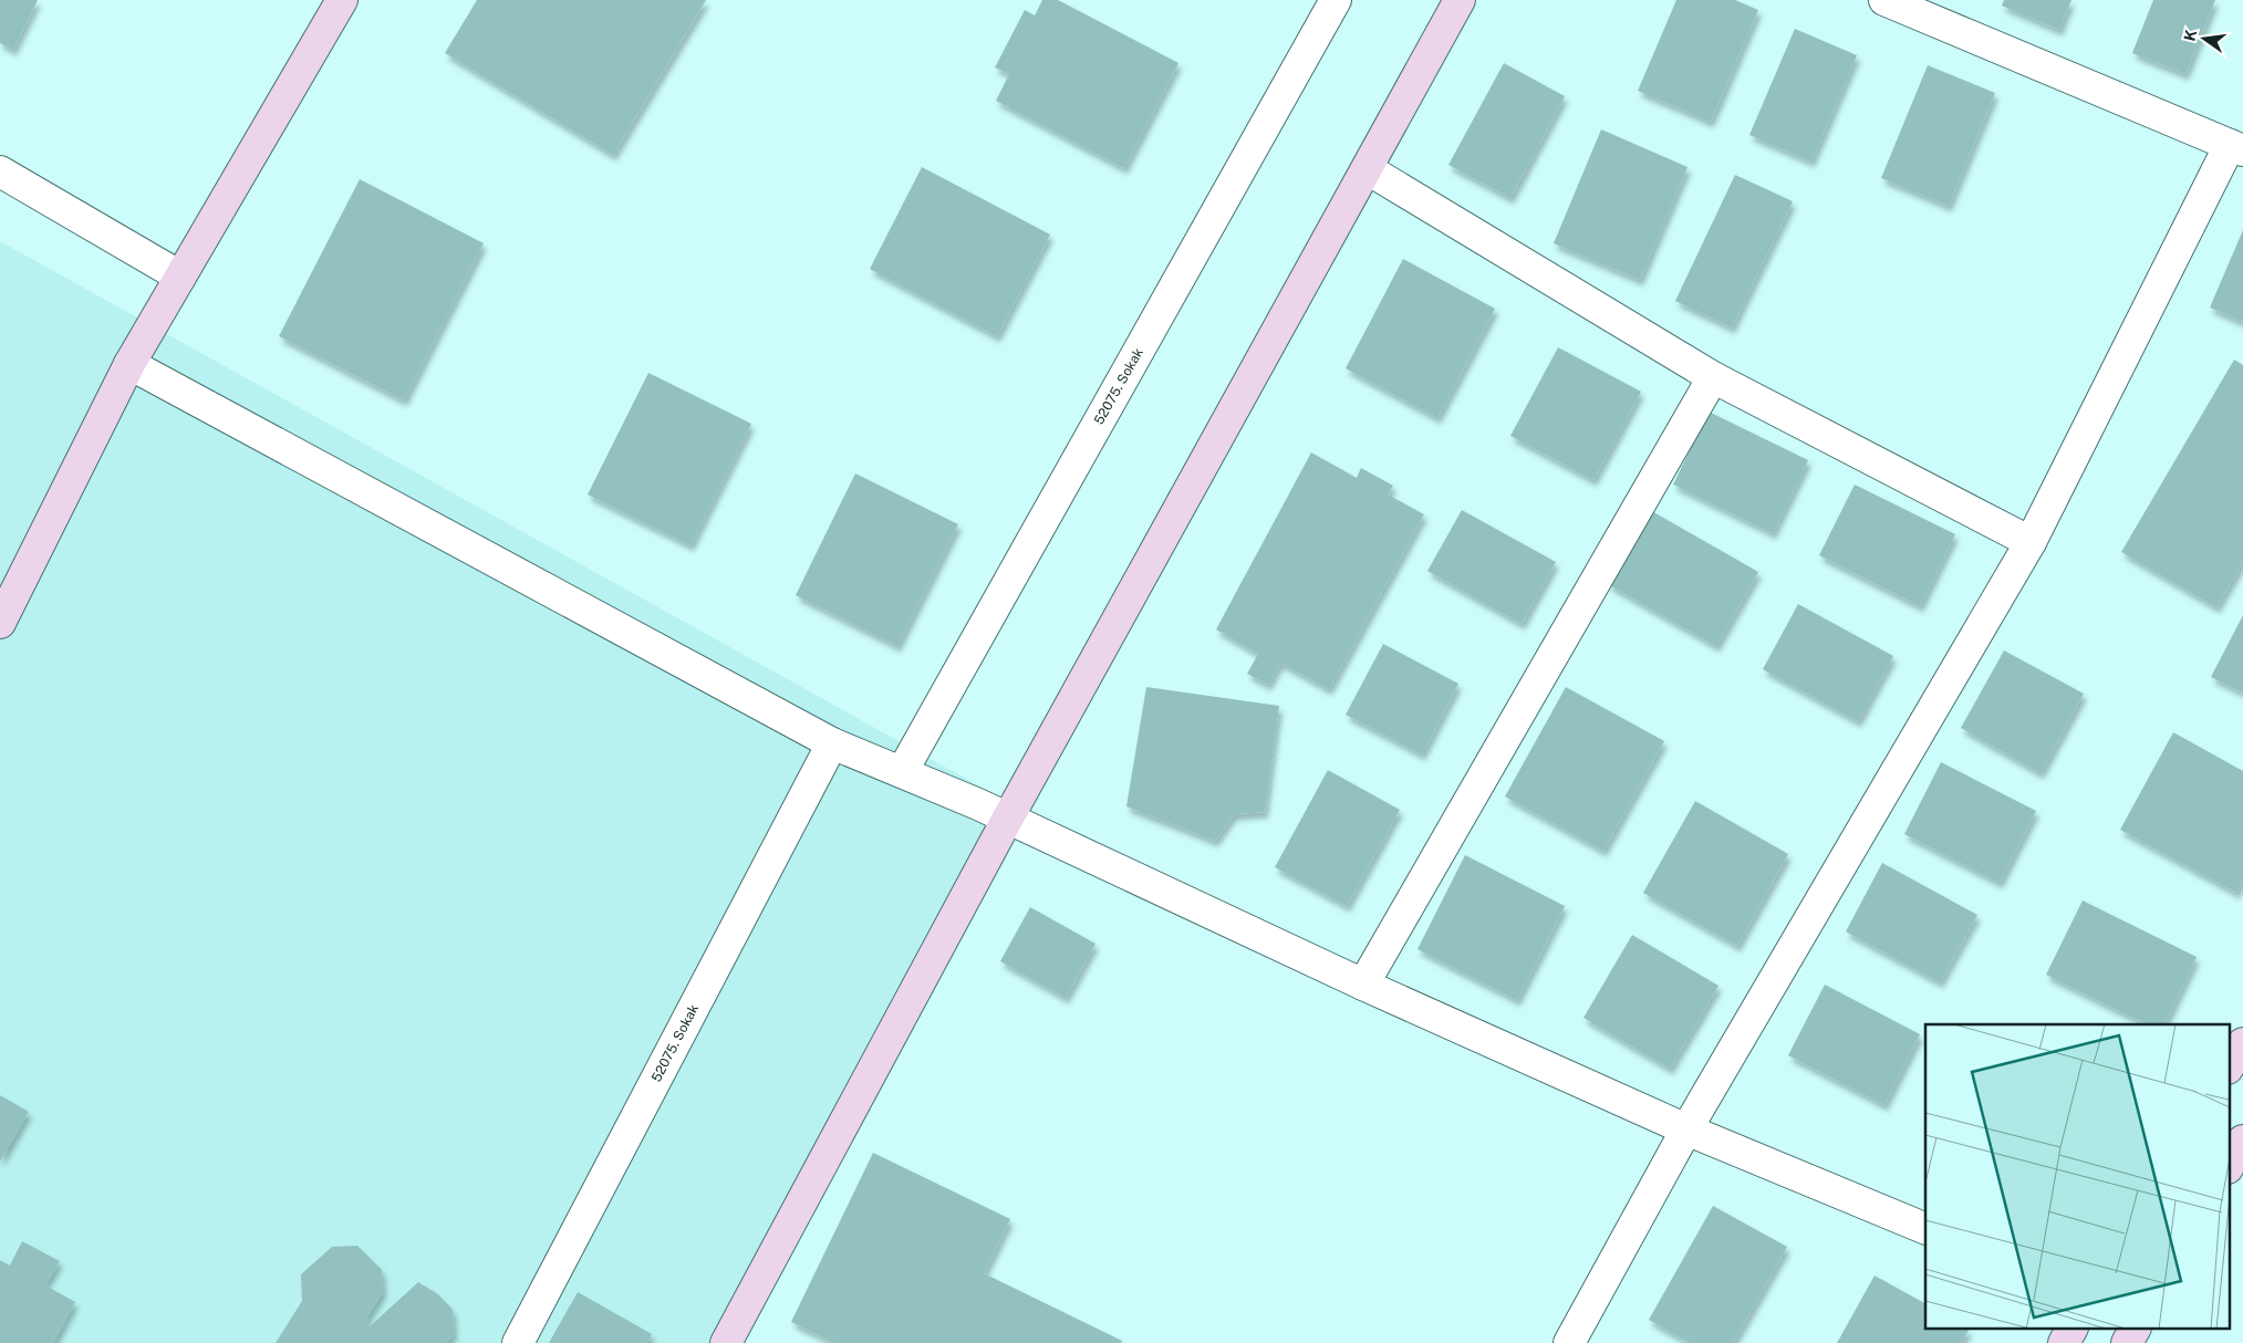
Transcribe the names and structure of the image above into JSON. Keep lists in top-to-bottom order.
{
  "streets": {
    "street": ["52075. Sokak"]
  },
  "north": "left"
}
